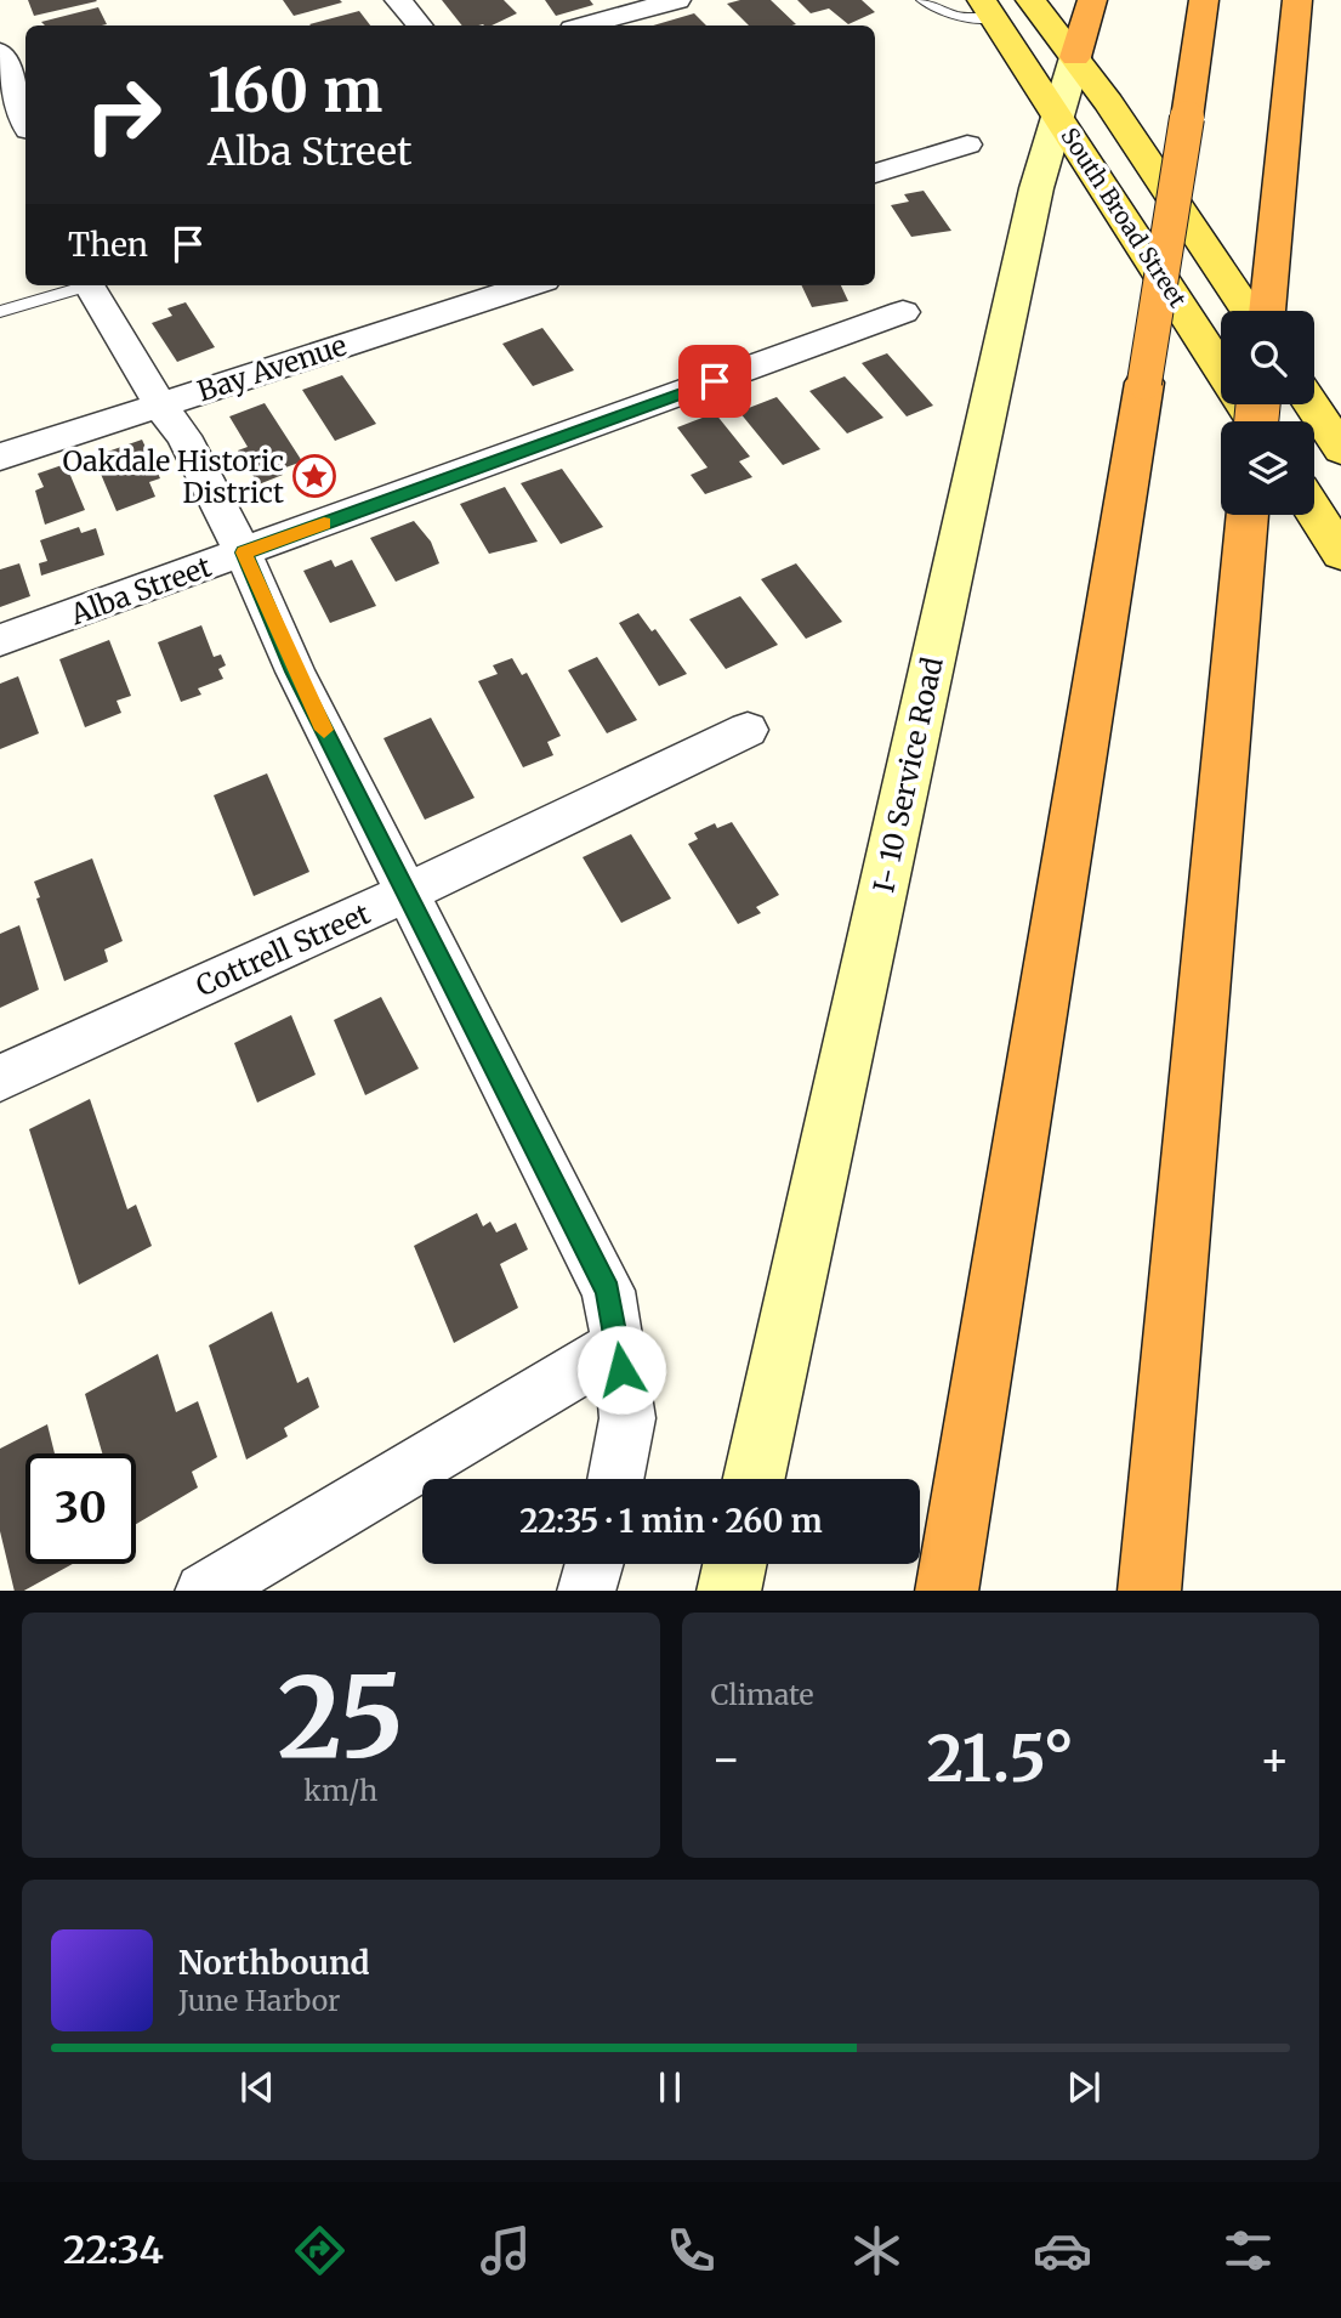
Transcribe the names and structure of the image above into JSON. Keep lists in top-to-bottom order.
{
  "streets": {
    "main road": ["South Broad Street", "I- 10 Service Road"],
    "street": ["Bay Avenue", "Alba Street", "Cottrell Street"]
  },
  "crossings": [
    ["South Broad Street", "I- 10 Service Road"]
  ],
  "places": {
    "place": ["Oakdale Historic District"]
  },
  "page": {
    "turn": ["160 m", "Alba Street"],
    "then": "Then",
    "limit": "30",
    "trip": "22:35 · 1 min · 260 m",
    "tile": [
      ["25", "km/h"],
      "Climate"
    ],
    "heat": ["−", "21.5°", "+"],
    "song": ["Northbound", "June Harbor"],
    "tabs": "22:34"
  }
}
